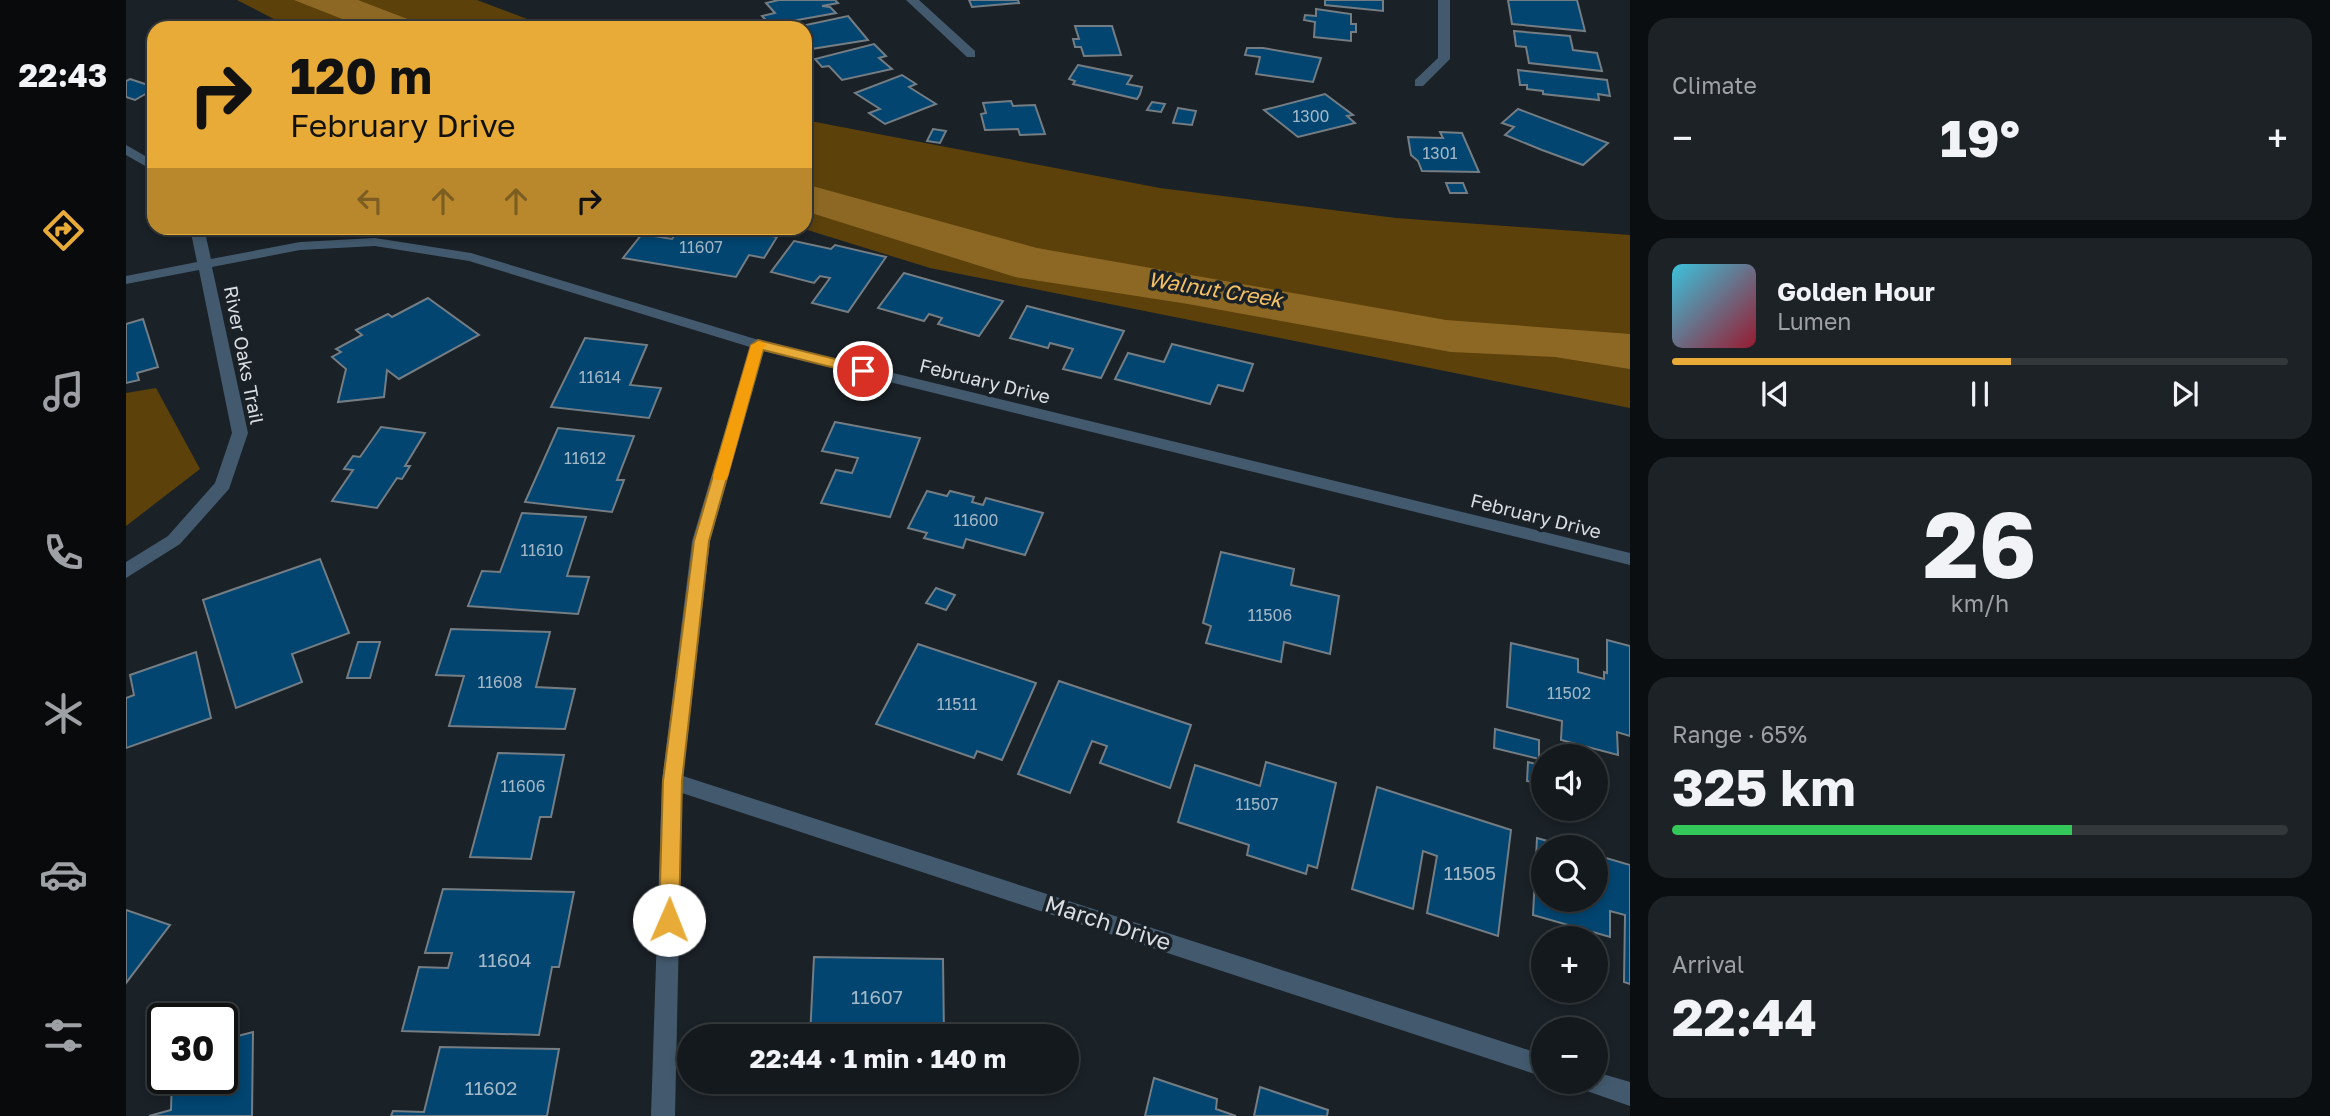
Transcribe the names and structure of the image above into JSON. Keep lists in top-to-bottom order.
{
  "streets": {
    "street": ["River Oaks Trail", "February Drive", "March Drive"]
  },
  "crossings": [
    ["River Oaks Trail", "February Drive"]
  ],
  "water": ["Walnut Creek"],
  "house_numbers": [
    "1300",
    "1301",
    "11607",
    "11614",
    "11612",
    "11600",
    "11610",
    "11506",
    "11608",
    "11502",
    "11511",
    "11606",
    "11507",
    "11505",
    "11604",
    "11607",
    "11602"
  ],
  "page": {
    "tabs": "22:43",
    "tile": [
      "Climate",
      ["26", "km/h"],
      ["Range · 65%", "325 km"],
      ["Arrival", "22:44"]
    ],
    "turn": ["120 m", "February Drive"],
    "heat": ["−", "19°", "+"],
    "song": ["Golden Hour", "Lumen"],
    "map_buttons": ["+", "−"],
    "limit": "30",
    "trip": "22:44 · 1 min · 140 m"
  }
}
